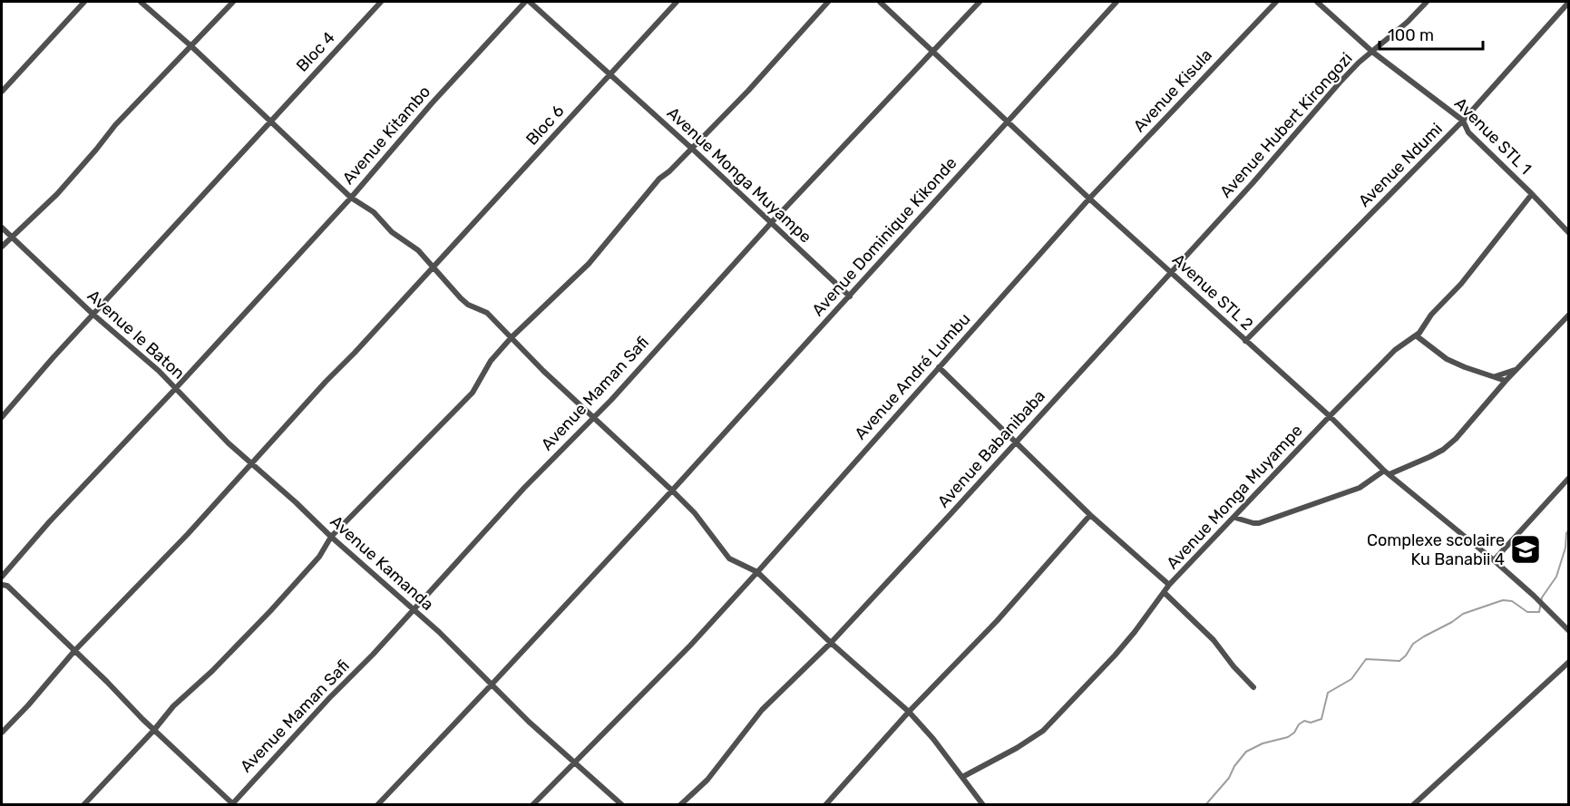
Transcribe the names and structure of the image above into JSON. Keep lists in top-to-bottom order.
{
  "streets": {
    "street": [
      "Bloc 4",
      "Avenue Kisula",
      "Bloc 6",
      "Avenue Hubert Kirongozi",
      "Avenue Kitambo",
      "Avenue STL 1",
      "Avenue Ndumi",
      "Avenue Monga Muyampe",
      "Avenue Dominique Kikonde",
      "Avenue STL 2",
      "Avenue le Baton",
      "Avenue André Lumbu",
      "Avenue Maman Safi",
      "Avenue Babanibaba",
      "Avenue Kamanda"
    ]
  },
  "crossings": [
    ["Bloc 4", "Avenue Kitambo"],
    ["Bloc 4", "Avenue le Baton"],
    ["Avenue Kisula", "Avenue STL 2"],
    ["Avenue Kisula", "Avenue André Lumbu"],
    ["Bloc 6", "Avenue Monga Muyampe"],
    ["Bloc 6", "Avenue le Baton"],
    ["Bloc 6", "Avenue Kamanda"],
    ["Avenue Hubert Kirongozi", "Avenue STL 1"],
    ["Avenue Hubert Kirongozi", "Avenue STL 2"],
    ["Avenue Hubert Kirongozi", "Avenue Babanibaba"],
    ["Avenue STL 1", "Avenue Ndumi"],
    ["Avenue STL 1", "Avenue Monga Muyampe"],
    ["Avenue Ndumi", "Avenue STL 2"],
    ["Avenue Monga Muyampe", "Avenue Dominique Kikonde"],
    ["Avenue Monga Muyampe", "Avenue STL 2"],
    ["Avenue Monga Muyampe", "Avenue André Lumbu"],
    ["Avenue Monga Muyampe", "Avenue Maman Safi"],
    ["Avenue Monga Muyampe", "Avenue Babanibaba"],
    ["Avenue Dominique Kikonde", "Avenue STL 2"],
    ["Avenue Dominique Kikonde", "Avenue Kamanda"],
    ["Avenue STL 2", "Avenue André Lumbu"],
    ["Avenue STL 2", "Avenue Maman Safi"],
    ["Avenue STL 2", "Avenue Babanibaba"],
    ["Avenue le Baton", "Avenue Kamanda"],
    ["Avenue Maman Safi", "Avenue Kamanda"]
  ],
  "places": {
    "school or university": ["Complexe scolaire Ku Banabii 4"]
  },
  "scale_bar": "100 m"
}
